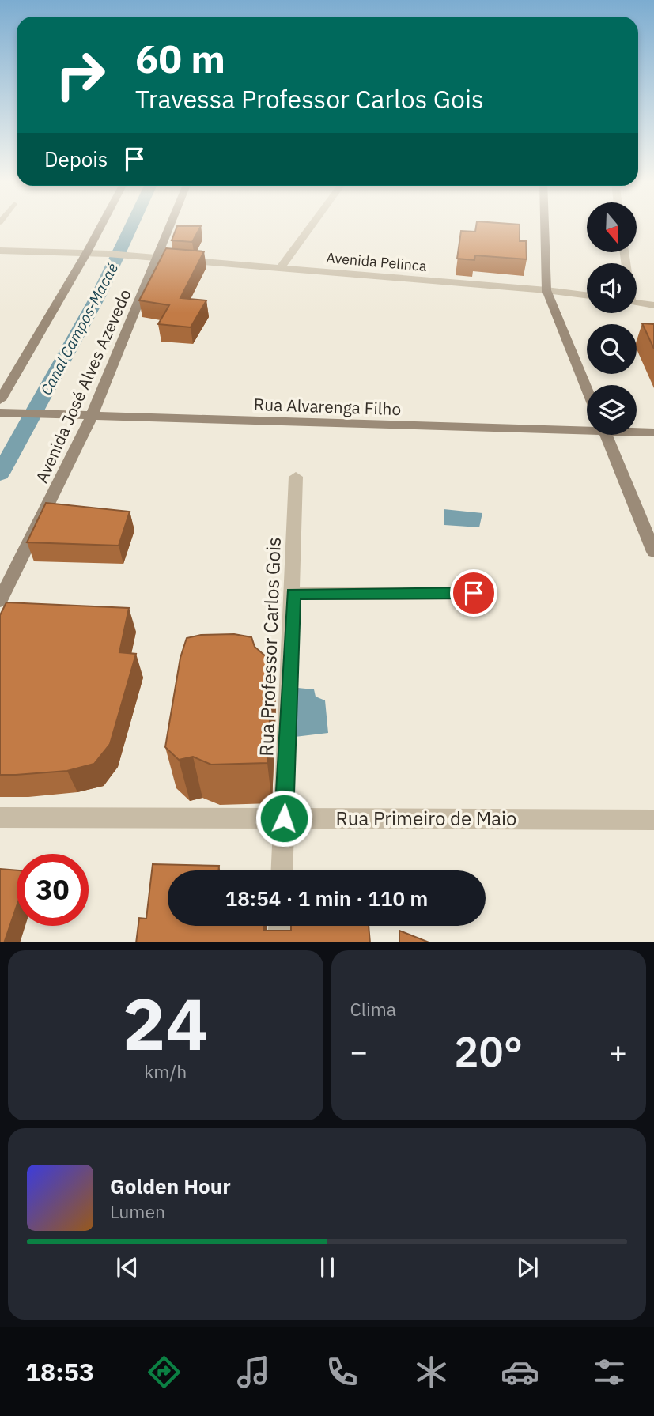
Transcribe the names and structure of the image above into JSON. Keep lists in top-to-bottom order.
{
  "streets": {
    "main road": ["Avenida José Alves Azevedo", "Rua Alvarenga Filho"],
    "street": ["Avenida Pelinca", "Rua Professor Carlos Gois", "Rua Primeiro de Maio"]
  },
  "crossings": [
    ["Avenida Pelinca", "Avenida José Alves Azevedo"],
    ["Avenida José Alves Azevedo", "Rua Alvarenga Filho"],
    ["Rua Professor Carlos Gois", "Rua Primeiro de Maio"]
  ],
  "water": ["Canal Campos-Macaé"],
  "north": "bottom",
  "page": {
    "turn": ["60 m", "Travessa Professor Carlos Gois"],
    "then": "Depois",
    "limit": "30",
    "trip": "18:54 · 1 min · 110 m",
    "tile": [
      ["24", "km/h"],
      "Clima"
    ],
    "heat": ["−", "20°", "+"],
    "song": ["Golden Hour", "Lumen"],
    "tabs": "18:53"
  }
}
